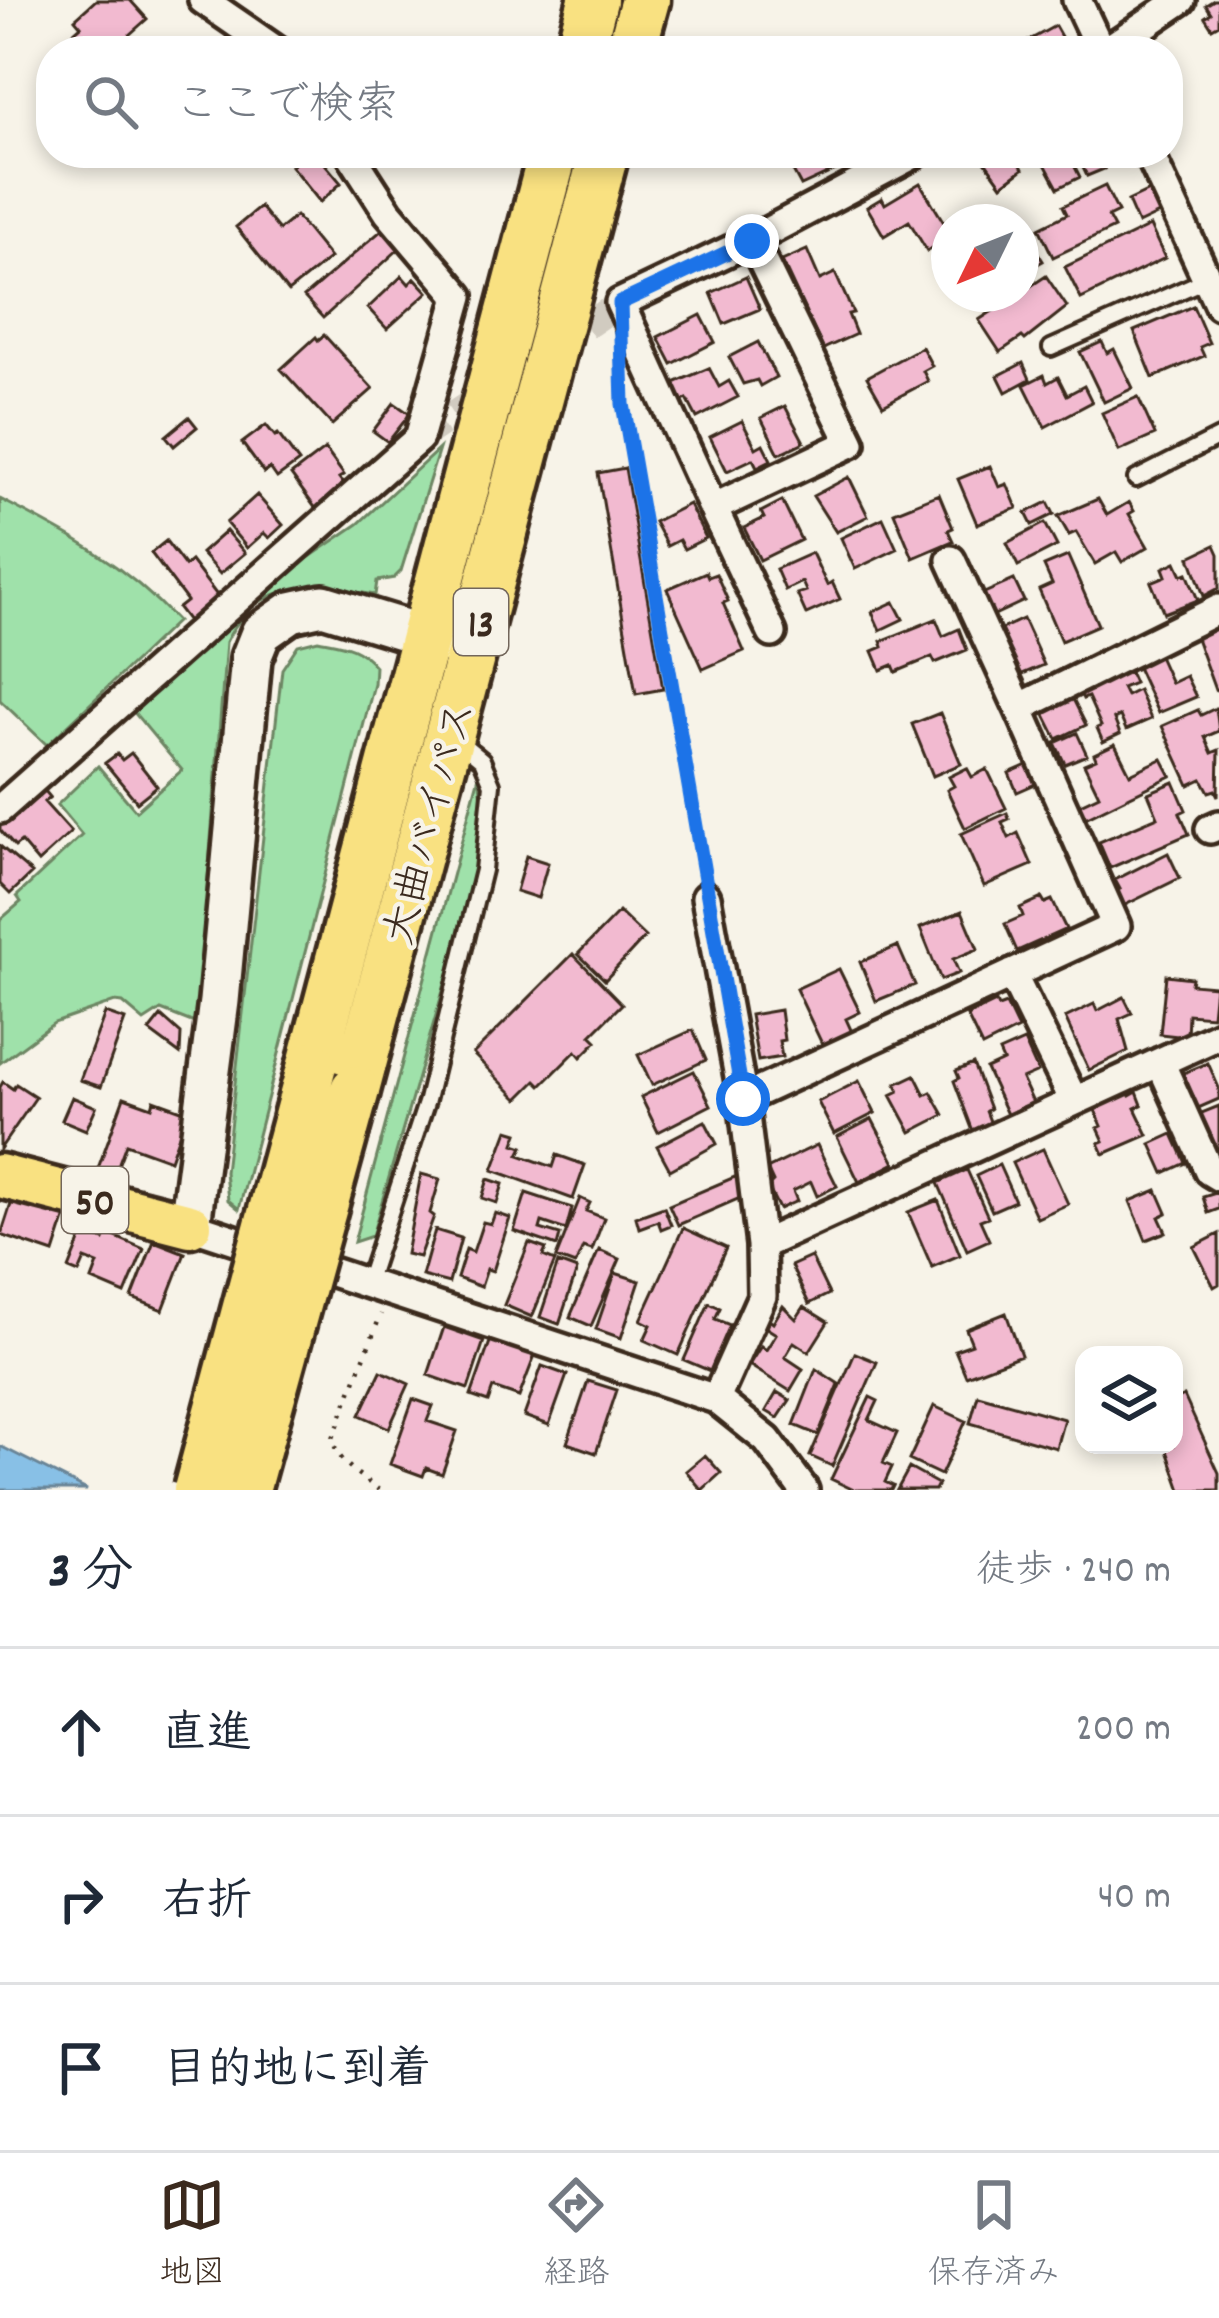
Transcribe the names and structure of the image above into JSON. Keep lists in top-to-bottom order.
{
  "streets": {
    "highway": ["13", "大曲バイパス"],
    "main road": ["50"]
  },
  "north": "bottom left",
  "page": {
    "search": "ここで検索",
    "heading": ["3 分", "徒歩 · 240 m"],
    "list": [
      ["直進", "200 m"],
      ["右折", "40 m"],
      "目的地に到着"
    ],
    "nav": ["地図", "経路", "保存済み"]
  }
}
